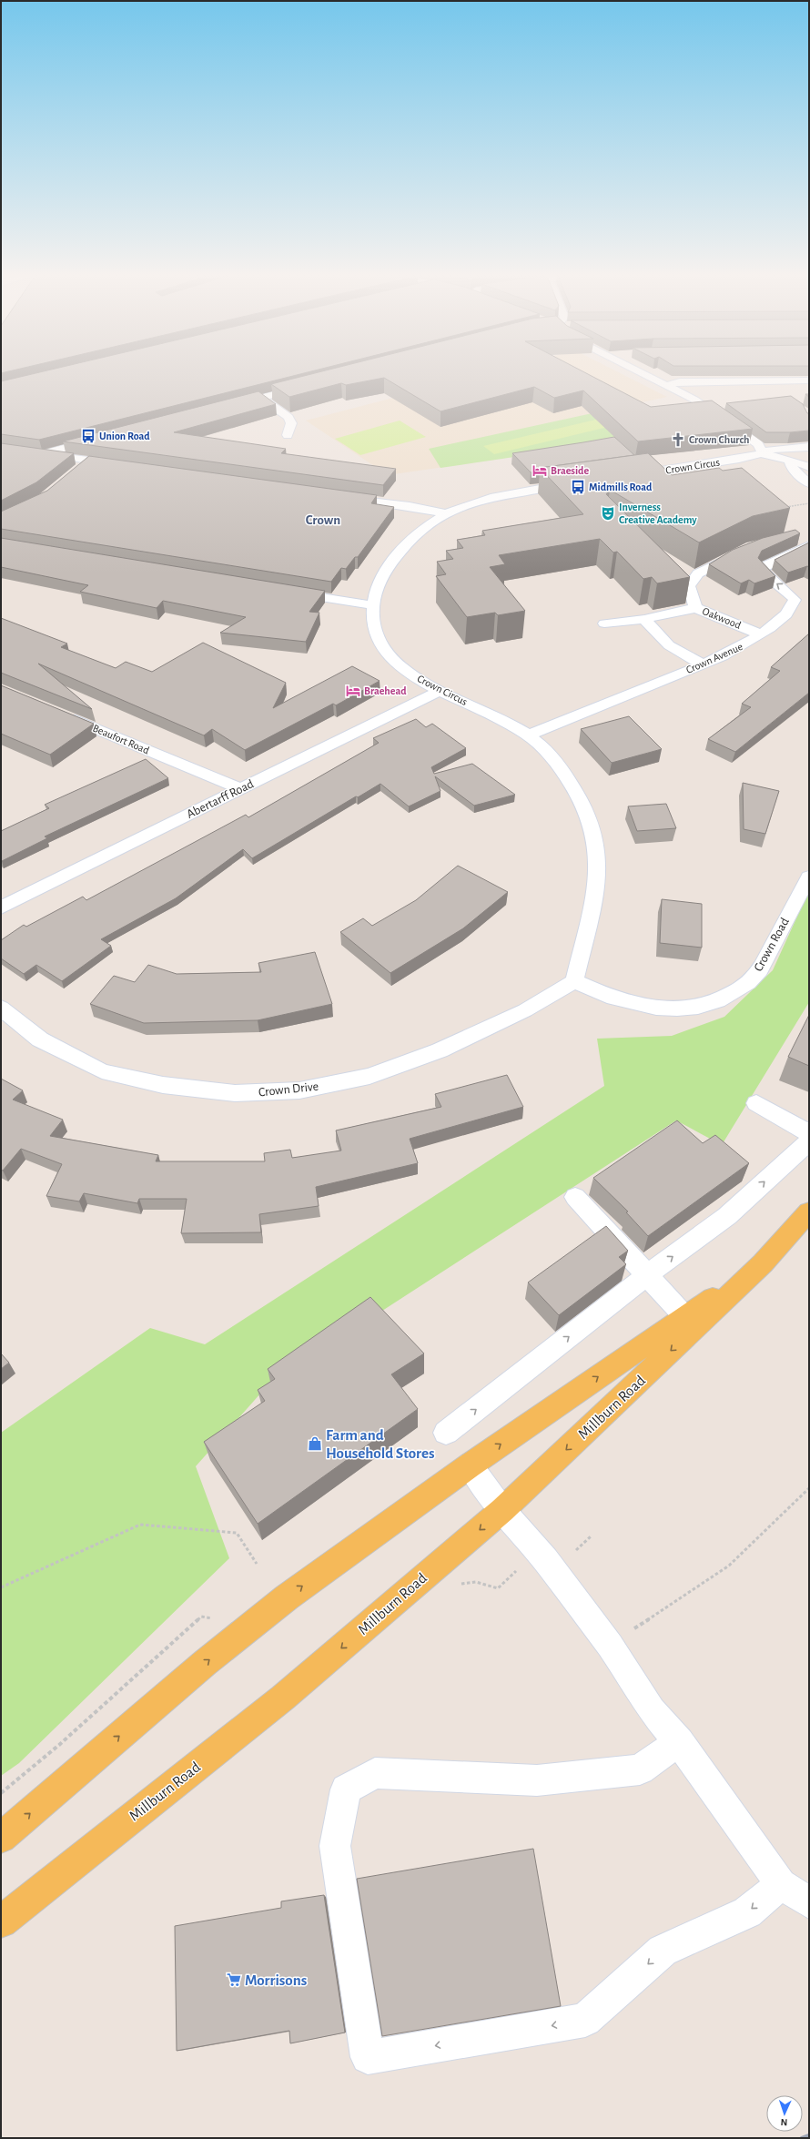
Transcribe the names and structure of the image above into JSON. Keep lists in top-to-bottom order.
{
  "streets": {
    "main road": ["Millburn Road"],
    "street": [
      "Crown Circus",
      "Oakwood",
      "Crown Avenue",
      "Beaufort Road",
      "Abertarff Road",
      "Crown Road",
      "Crown Drive"
    ]
  },
  "crossings": [
    ["Crown Circus", "Crown Avenue"],
    ["Crown Circus", "Abertarff Road"],
    ["Crown Circus", "Crown Road"],
    ["Crown Circus", "Crown Drive"],
    ["Oakwood", "Crown Avenue"],
    ["Beaufort Road", "Abertarff Road"],
    ["Crown Road", "Crown Drive"]
  ],
  "districts": ["Crown"],
  "places": {
    "bus stop": ["Union Road", "Midmills Road"],
    "church": ["Crown Church"],
    "hotel": ["Braeside", "Braehead"],
    "theatre": ["Inverness Creative Academy"],
    "shop": ["Farm and Household Stores"],
    "supermarket": ["Morrisons"]
  },
  "north": "bottom"
}
